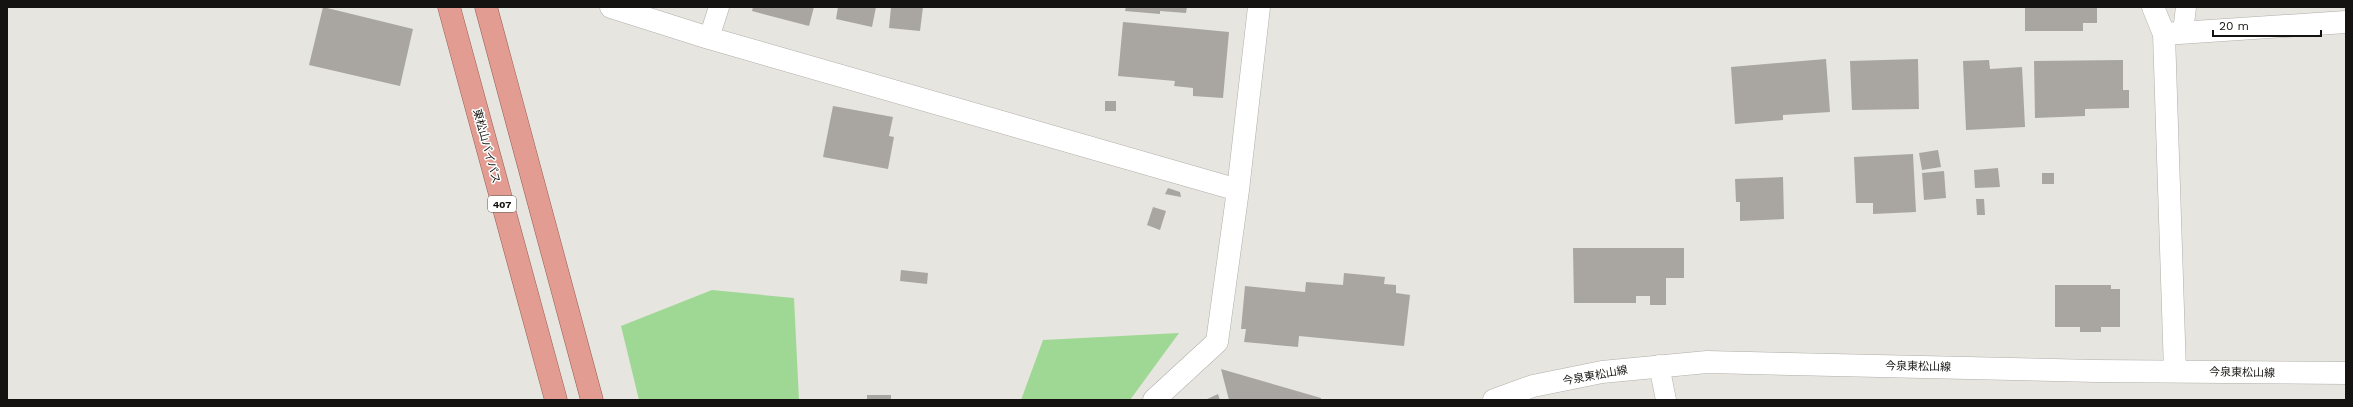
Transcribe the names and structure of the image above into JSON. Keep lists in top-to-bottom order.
{
  "streets": {
    "highway": ["東松山バイパス", "407"],
    "street": ["今泉東松山線"]
  },
  "scale_bar": "20 m"
}
